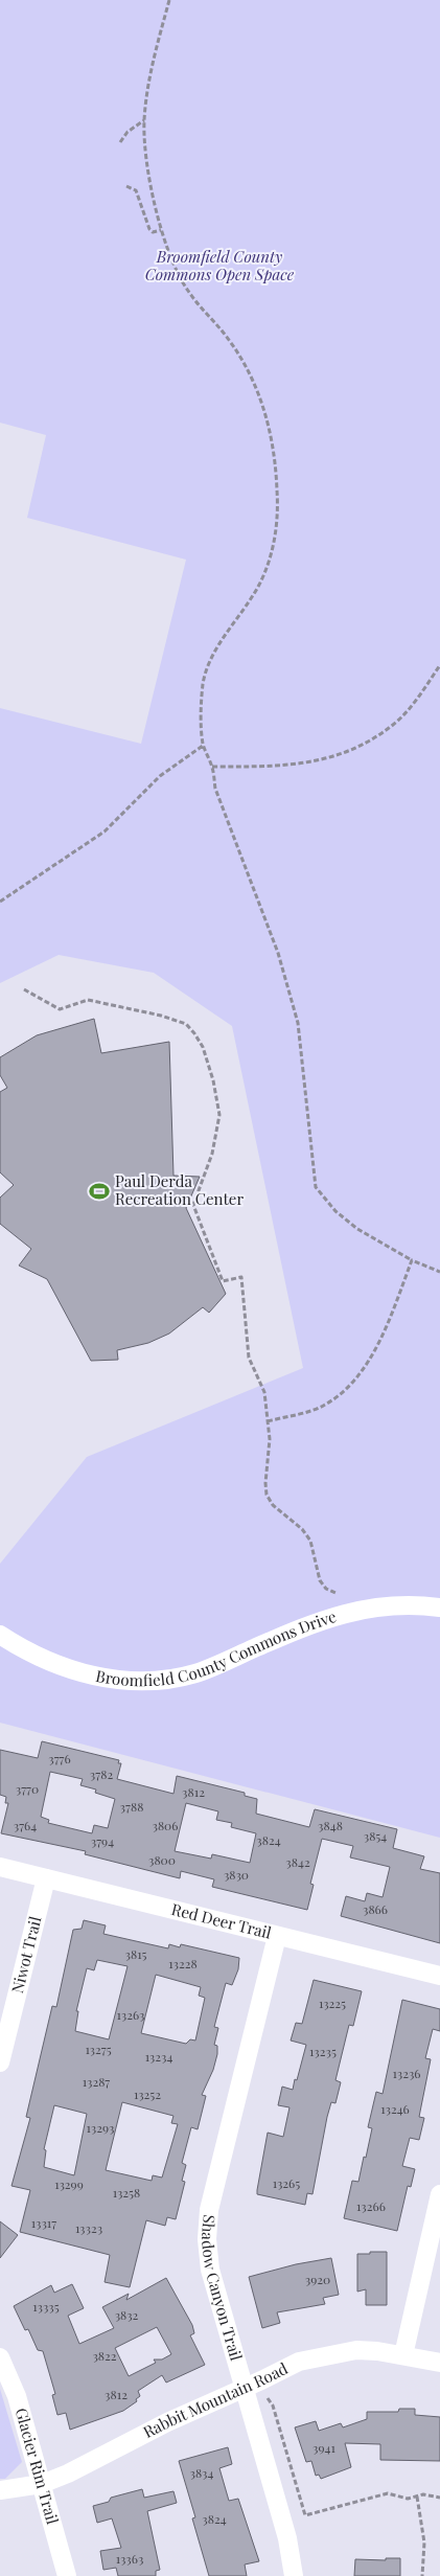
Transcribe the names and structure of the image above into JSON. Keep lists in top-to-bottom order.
{
  "streets": {
    "street": [
      "Broomfield County Commons Drive",
      "Red Deer Trail",
      "Niwot Trail",
      "Shadow Canyon Trail",
      "Rabbit Mountain Road",
      "Glacier Rim Trail"
    ]
  },
  "crossings": [
    ["Red Deer Trail", "Niwot Trail"],
    ["Red Deer Trail", "Shadow Canyon Trail"],
    ["Shadow Canyon Trail", "Rabbit Mountain Road"],
    ["Rabbit Mountain Road", "Glacier Rim Trail"]
  ],
  "parks": ["Broomfield County Commons Open Space"],
  "places": {
    "sports": ["Paul Derda Recreation Center"]
  },
  "house_numbers": [
    "3776",
    "3782",
    "3770",
    "3812",
    "3788",
    "3764",
    "3806",
    "3848",
    "3854",
    "3824",
    "3794",
    "3800",
    "3842",
    "3830",
    "3866",
    "3815",
    "13228",
    "13225",
    "13263",
    "13275",
    "13235",
    "13234",
    "13236",
    "13287",
    "13252",
    "13246",
    "13293",
    "13265",
    "13299",
    "13258",
    "13266",
    "13317",
    "13323",
    "3920",
    "13335",
    "3832",
    "3822",
    "3812",
    "3941",
    "3834",
    "3824",
    "13363"
  ]
}
